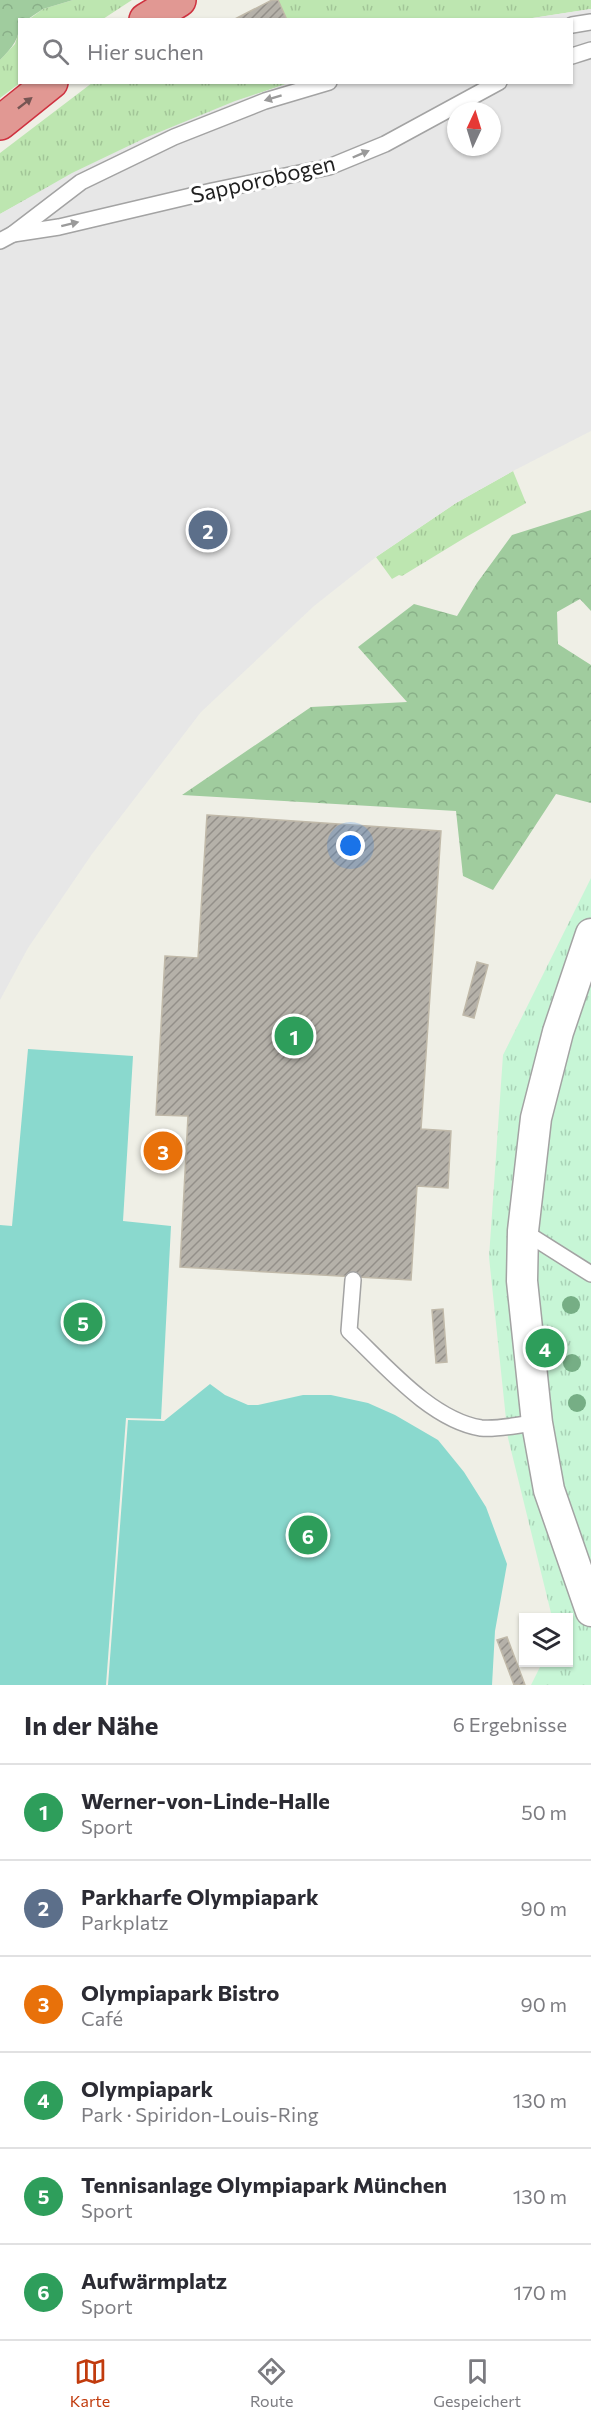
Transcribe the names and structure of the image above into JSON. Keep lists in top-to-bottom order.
{
  "streets": {
    "lane": ["Sapporobogen"]
  },
  "north": "top",
  "page": {
    "search": "Hier suchen",
    "pins": [
      "2",
      "1",
      "3",
      "5",
      "4",
      "6"
    ],
    "heading": ["In der Nähe", "6 Ergebnisse"],
    "list": [
      {
        "mark": "1",
        "name": "Werner-von-Linde-Halle",
        "note": "Sport",
        "value": "50 m"
      },
      {
        "mark": "2",
        "name": "Parkharfe Olympiapark",
        "note": "Parkplatz",
        "value": "90 m"
      },
      {
        "mark": "3",
        "name": "Olympiapark Bistro",
        "note": "Café",
        "value": "90 m"
      },
      {
        "mark": "4",
        "name": "Olympiapark",
        "note": "Park · Spiridon-Louis-Ring",
        "value": "130 m"
      },
      {
        "mark": "5",
        "name": "Tennisanlage Olympiapark München",
        "note": "Sport",
        "value": "130 m"
      },
      {
        "mark": "6",
        "name": "Aufwärmplatz",
        "note": "Sport",
        "value": "170 m"
      }
    ],
    "nav": ["Karte", "Route", "Gespeichert"]
  }
}
